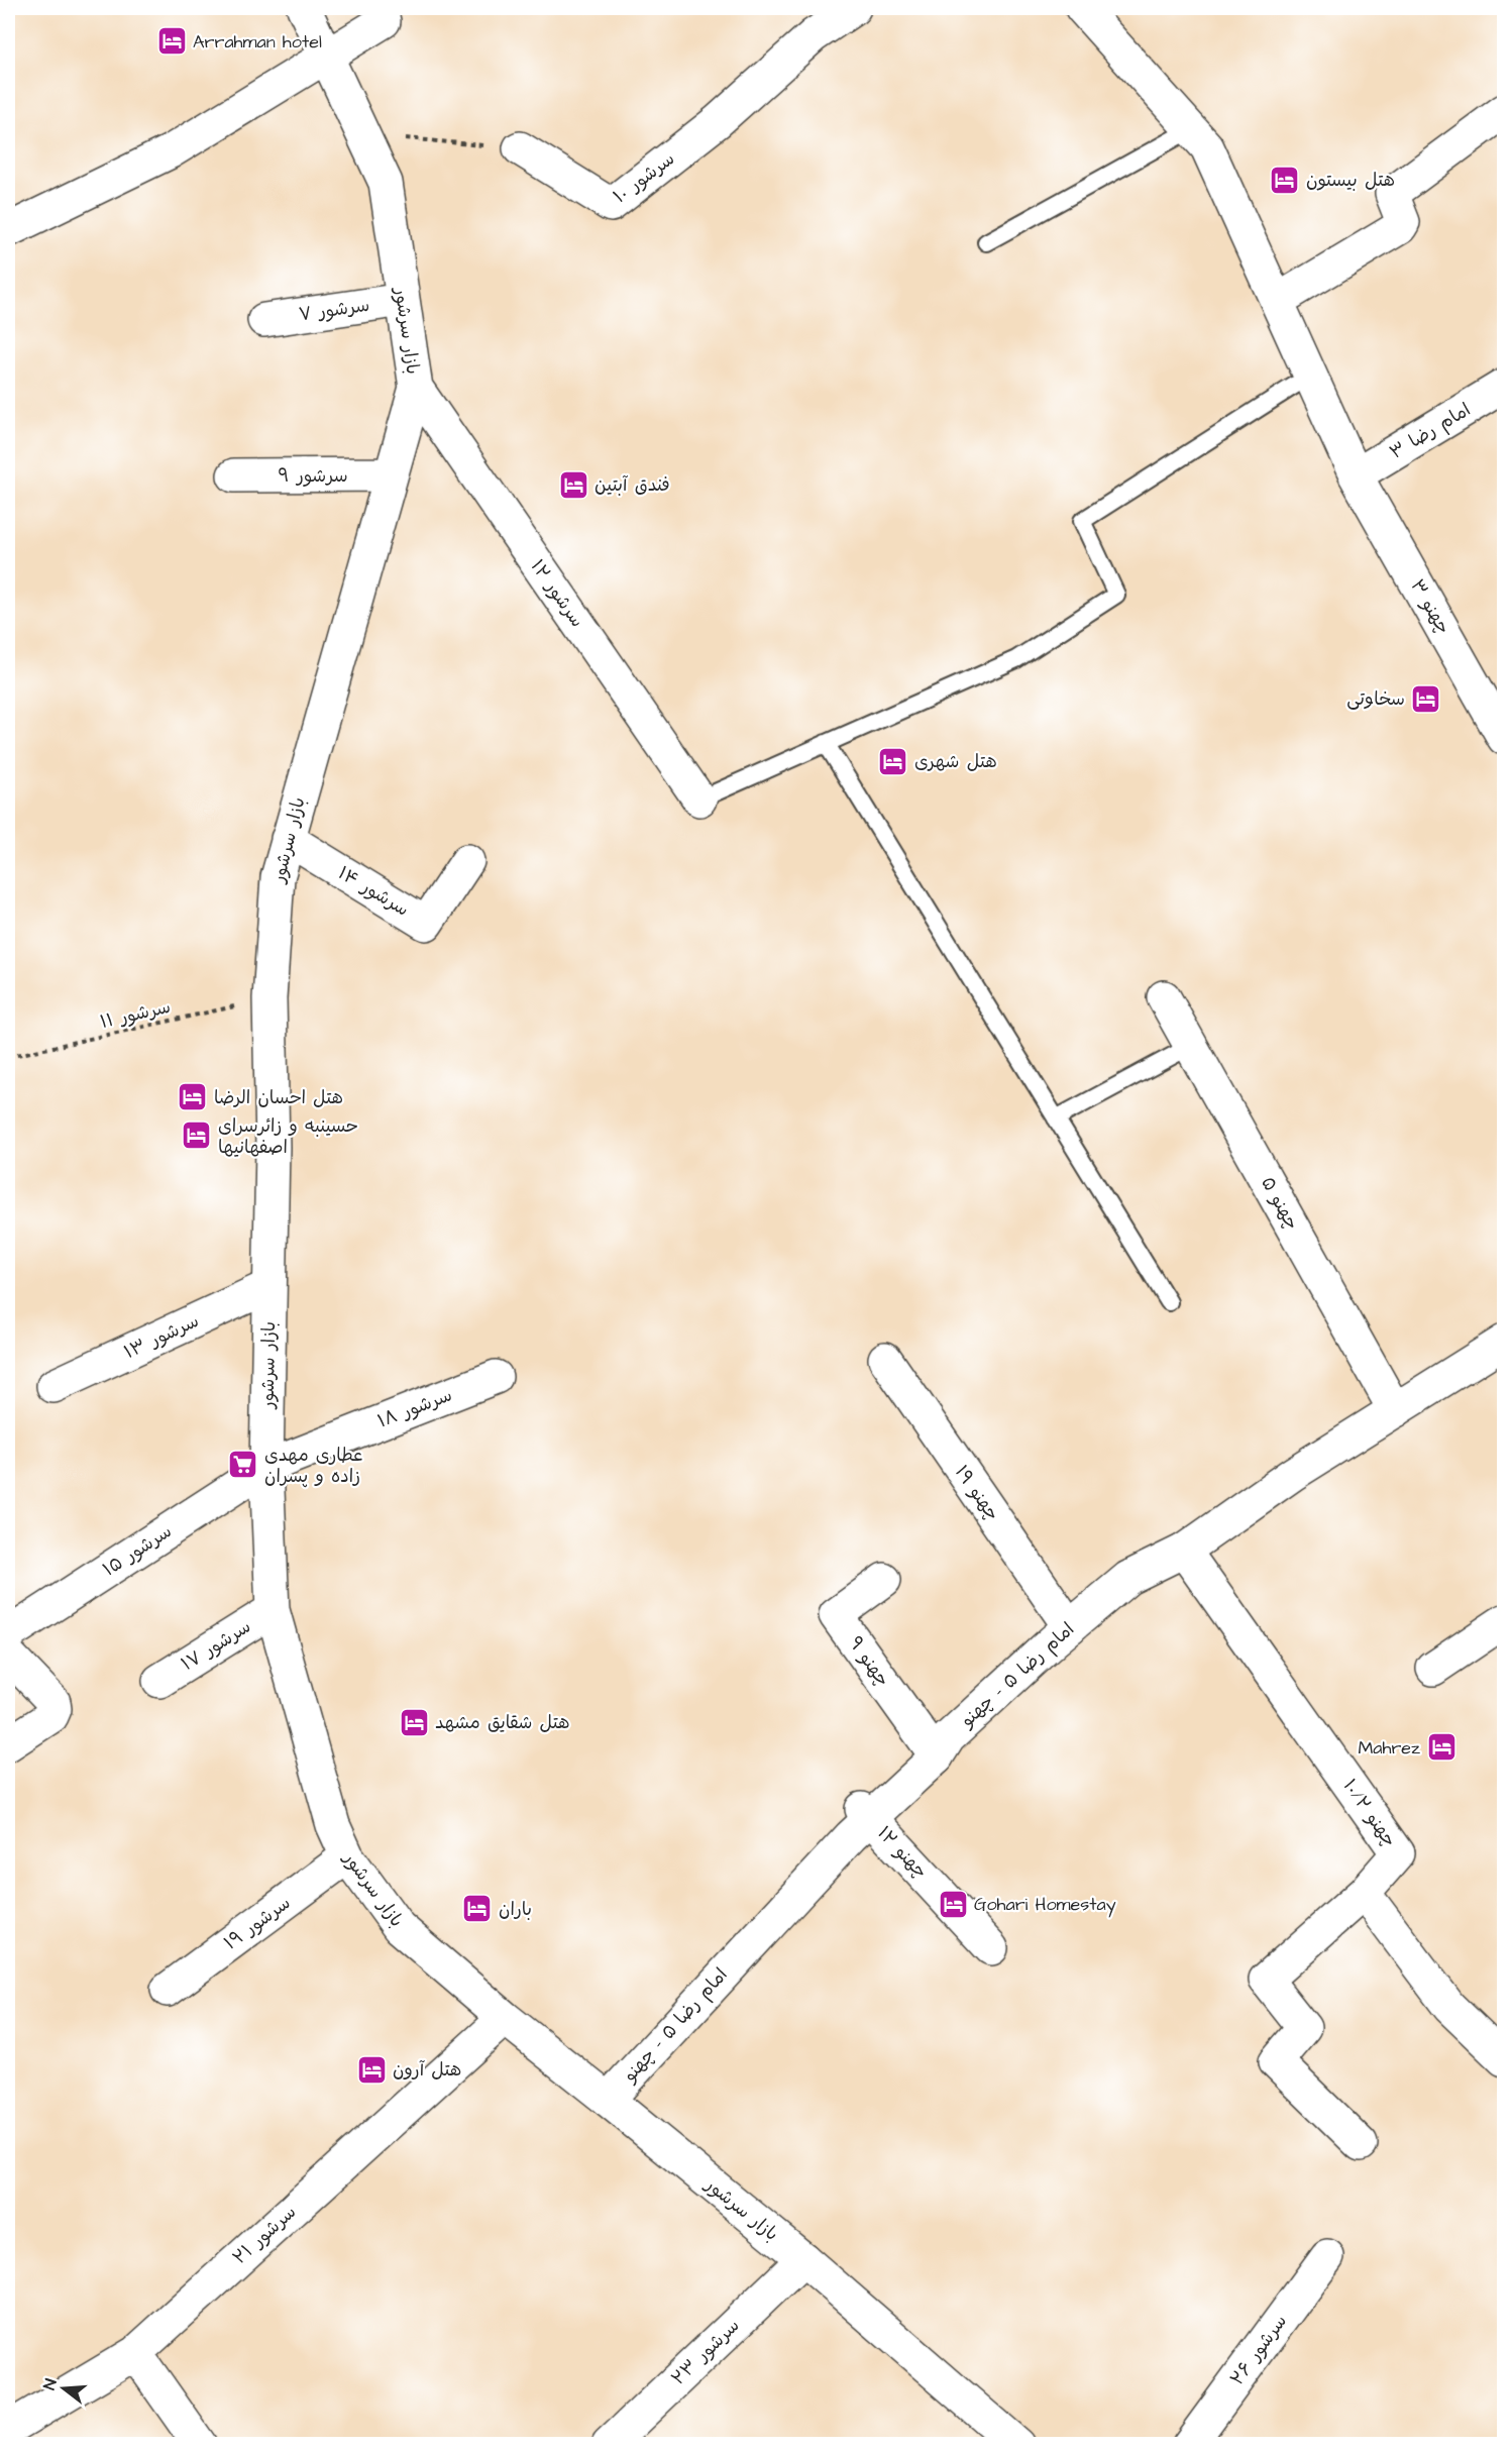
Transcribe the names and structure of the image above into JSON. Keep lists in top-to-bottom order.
{
  "streets": {
    "street": [
      "سرشور ۱۰",
      "سرشور ۷",
      "بازار سرشور",
      "امام رضا ۳",
      "سرشور ۹",
      "سرشور ۱۲",
      "چهنو ۳",
      "سرشور ۱۴",
      "چهنو ۵",
      "سرشور ۱۳",
      "سرشور ۱۸",
      "چهنو ۱۹",
      "سرشور ۱۵",
      "سرشور ۱۷",
      "چهنو ۹",
      "امام رضا ۵ - چهنو",
      "چهنو ۱۰/۲",
      "چهنو ۱۲",
      "سرشور ۱۹",
      "سرشور ۲۱",
      "سرشور ۲۶",
      "سرشور ۲۳"
    ],
    "path": ["سرشور ۱۱"]
  },
  "crossings": [
    ["سرشور ۷", "بازار سرشور"],
    ["بازار سرشور", "سرشور ۹"],
    ["بازار سرشور", "سرشور ۱۲"],
    ["بازار سرشور", "سرشور ۱۴"],
    ["بازار سرشور", "سرشور ۱۱"],
    ["بازار سرشور", "سرشور ۱۳"],
    ["بازار سرشور", "سرشور ۱۸"],
    ["بازار سرشور", "سرشور ۱۵"],
    ["بازار سرشور", "سرشور ۱۷"],
    ["بازار سرشور", "امام رضا ۵ - چهنو"],
    ["بازار سرشور", "سرشور ۱۹"],
    ["بازار سرشور", "سرشور ۲۱"],
    ["بازار سرشور", "سرشور ۲۳"],
    ["امام رضا ۳", "چهنو ۳"],
    ["چهنو ۵", "امام رضا ۵ - چهنو"],
    ["سرشور ۱۸", "سرشور ۱۵"],
    ["چهنو ۱۹", "امام رضا ۵ - چهنو"],
    ["چهنو ۹", "امام رضا ۵ - چهنو"],
    ["امام رضا ۵ - چهنو", "چهنو ۱۰/۲"],
    ["امام رضا ۵ - چهنو", "چهنو ۱۲"]
  ],
  "places": {
    "hotel": [
      "Arrahman hotel",
      "هتل بیستون",
      "فندق آبتين",
      "سخاوتی",
      "هتل شهری",
      "هتل احسان الرضا",
      "حسینبه و زائرسرای اصفهانیها",
      "هتل شقایق مشهد",
      "Mahrez",
      "Gohari Homestay",
      "باران",
      "هتل آرون"
    ],
    "supermarket": ["عطاری مهدی زاده و پسران"]
  },
  "north": "left"
}
